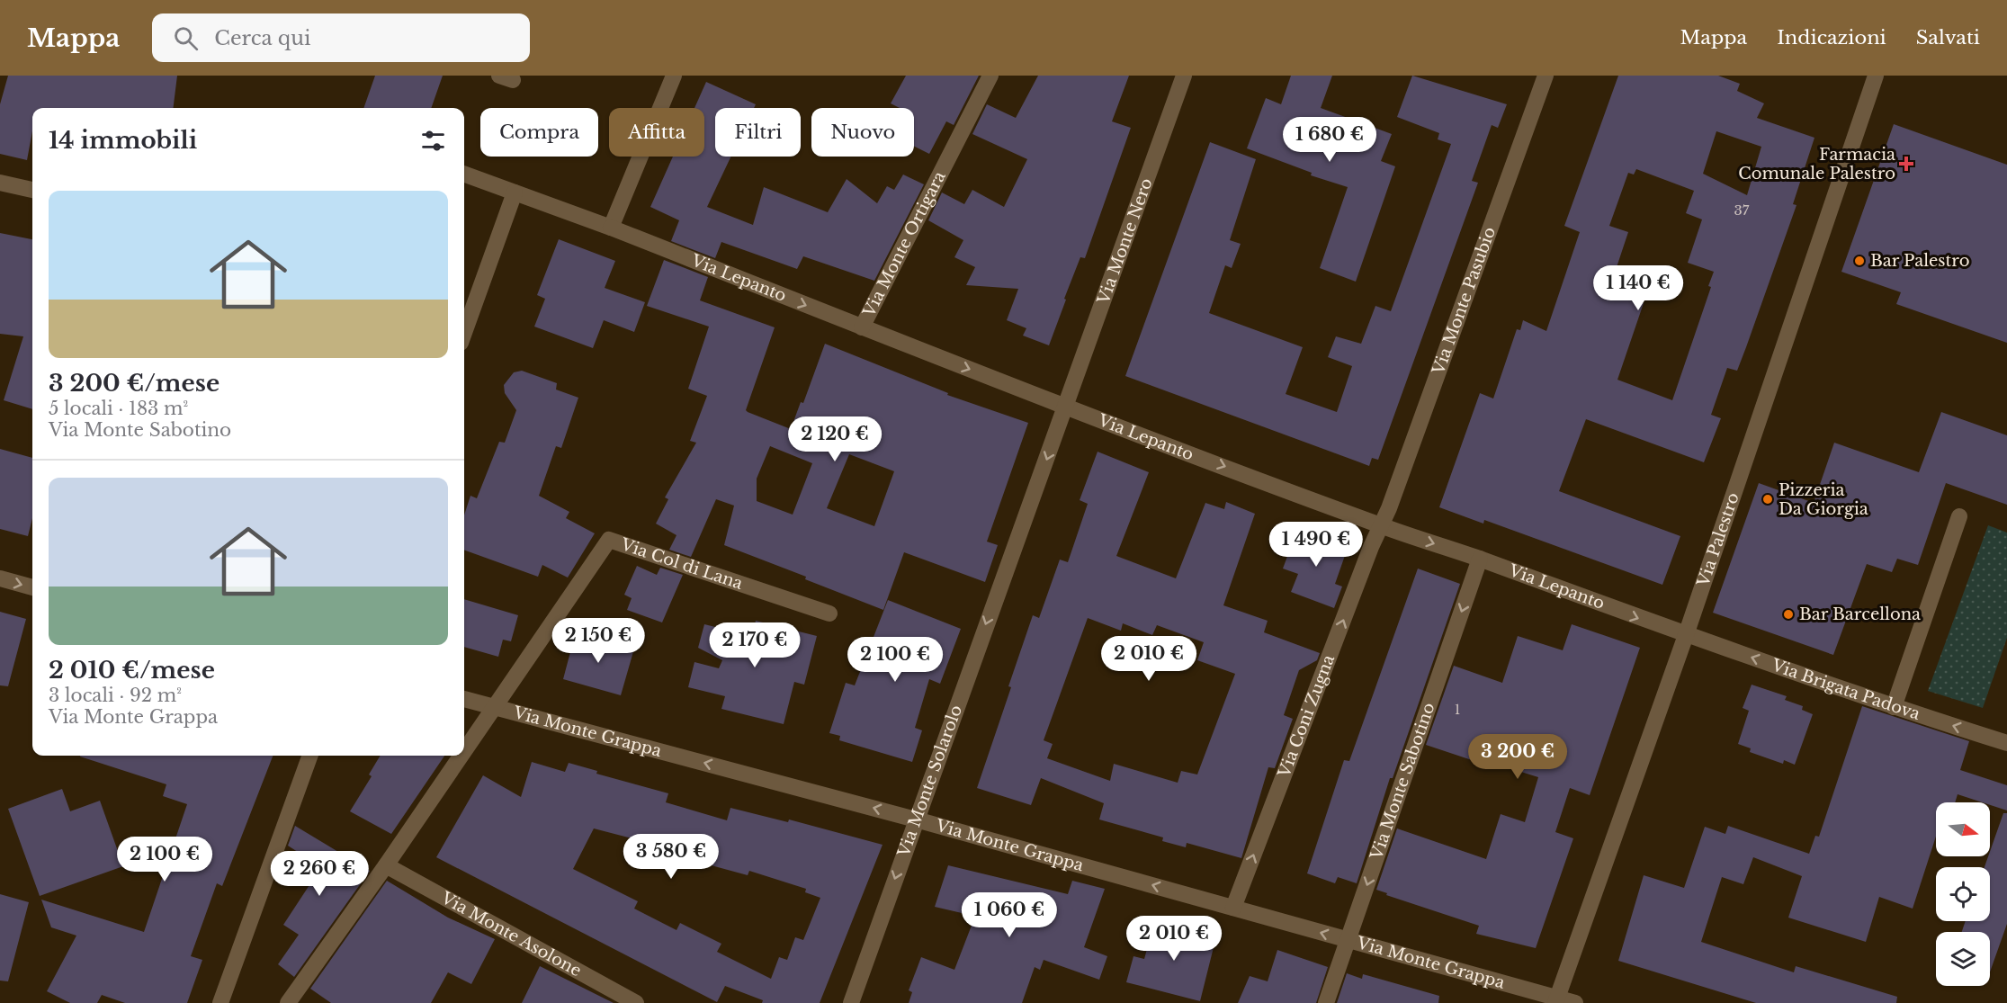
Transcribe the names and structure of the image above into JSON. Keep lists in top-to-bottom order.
{
  "streets": {
    "street": [
      "Via Monte Nero",
      "Via Monte Ortigara",
      "Via Lepanto",
      "Via Monte Pasubio",
      "Via Palestro",
      "Via Col di Lana",
      "Via Brigata Padova",
      "Via Coni Zugna",
      "Via Monte Grappa",
      "Via Monte Solarolo",
      "Via Monte Sabotino",
      "Via Monte Asolone"
    ]
  },
  "crossings": [
    ["Via Monte Nero", "Via Lepanto"],
    ["Via Monte Nero", "Via Monte Solarolo"],
    ["Via Monte Ortigara", "Via Lepanto"],
    ["Via Lepanto", "Via Monte Pasubio"],
    ["Via Lepanto", "Via Palestro"],
    ["Via Lepanto", "Via Brigata Padova"],
    ["Via Lepanto", "Via Coni Zugna"],
    ["Via Lepanto", "Via Monte Solarolo"],
    ["Via Lepanto", "Via Monte Sabotino"],
    ["Via Monte Pasubio", "Via Coni Zugna"],
    ["Via Palestro", "Via Brigata Padova"],
    ["Via Palestro", "Via Monte Grappa"],
    ["Via Col di Lana", "Via Monte Grappa"],
    ["Via Col di Lana", "Via Monte Asolone"],
    ["Via Coni Zugna", "Via Monte Grappa"],
    ["Via Monte Grappa", "Via Monte Solarolo"],
    ["Via Monte Grappa", "Via Monte Sabotino"]
  ],
  "one_way": [
    "Via Lepanto",
    "Via Brigata Padova",
    "Via Coni Zugna",
    "Via Monte Grappa",
    "Via Monte Solarolo",
    "Via Monte Sabotino"
  ],
  "places": {
    "health": ["Farmacia Comunale Palestro"],
    "other": ["Bar Palestro", "Pizzeria Da Giorgia", "Bar Barcellona"]
  },
  "house_numbers": ["37", "1"],
  "north": "right",
  "page": {
    "header": "Mappa",
    "search": "Cerca qui",
    "nav": ["Mappa", "Indicazioni", "Salvati"],
    "chip": [
      "Compra",
      "Affitta",
      "Filtri",
      "Nuovo"
    ],
    "heading": "14 immobili",
    "price": [
      "1 680 €",
      "1 140 €",
      "2 120 €",
      "1 490 €",
      "2 150 €",
      "2 170 €",
      "2 010 €",
      "2 100 €",
      "3 200 €",
      "3 580 €",
      "2 100 €",
      "2 260 €",
      "1 060 €",
      "2 010 €"
    ],
    "list": [
      {
        "name": "3 200 €/mese",
        "note": "5 locali · 183 m² · Via Monte Sabotino"
      },
      {
        "name": "2 010 €/mese",
        "note": "3 locali · 92 m² · Via Monte Grappa"
      }
    ]
  }
}
